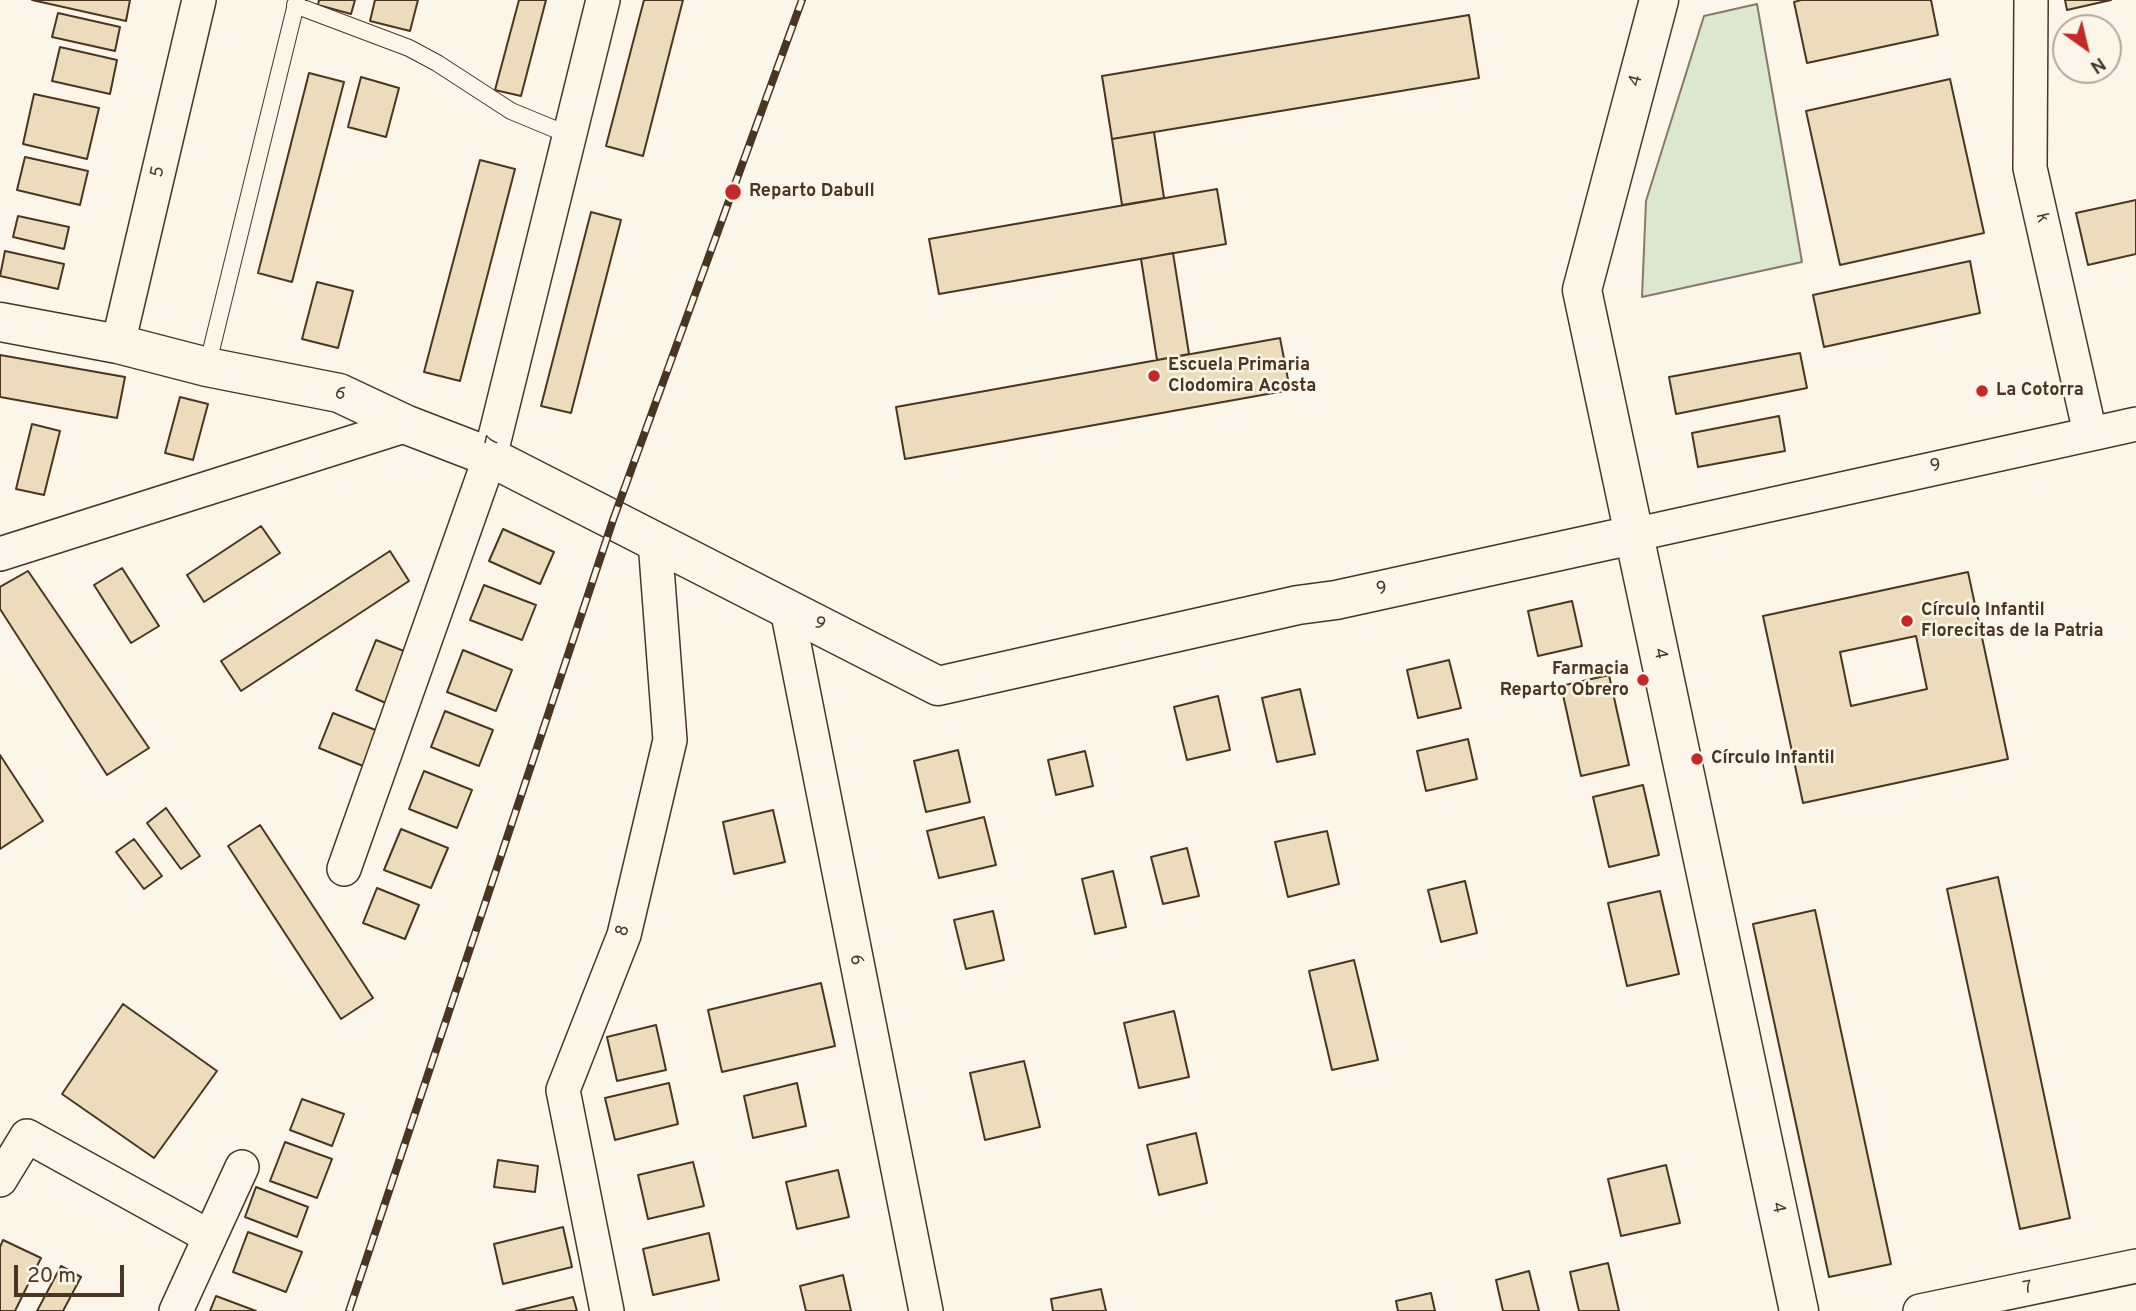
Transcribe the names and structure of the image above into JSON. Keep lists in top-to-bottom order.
{
  "streets": {
    "street": [
      "4",
      "5",
      "k",
      "6",
      "7",
      "9",
      "8"
    ]
  },
  "crossings": [
    ["4", "9"],
    ["5", "6"],
    ["k", "9"],
    ["6", "7"],
    ["6", "9"],
    ["6", "8"],
    ["9", "8"]
  ],
  "places": [
    "Reparto Dabull",
    "Escuela Primaria Clodomira Acosta",
    "La Cotorra",
    "Círculo Infantil Florecitas de la Patria",
    "Farmacia Reparto Obrero",
    "Círculo Infantil"
  ],
  "scale_bar": "20 m",
  "north": "bottom right"
}
